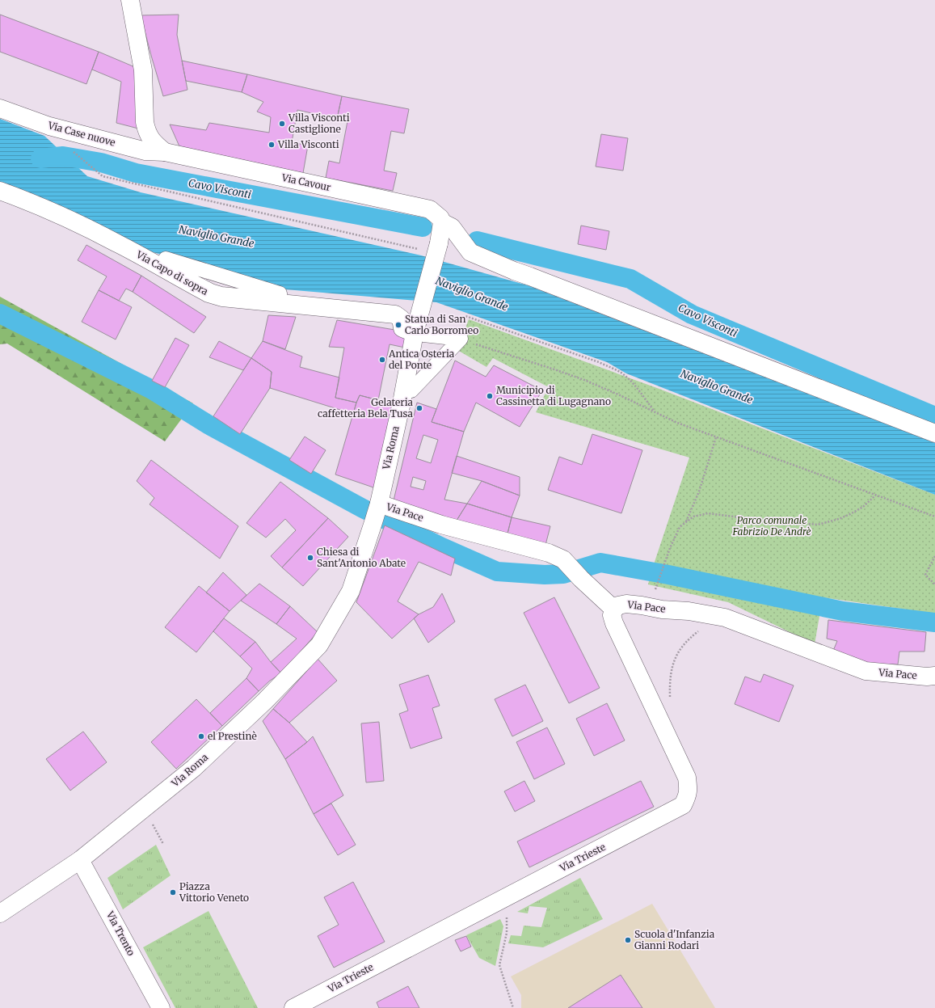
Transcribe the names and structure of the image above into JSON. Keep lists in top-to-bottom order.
{
  "streets": {
    "street": [
      "Via Case nuove",
      "Via Cavour",
      "Via Capo di sopra",
      "Via Roma",
      "Via Pace",
      "Via Trieste",
      "Via Trento"
    ]
  },
  "crossings": [
    ["Via Case nuove", "Via Cavour"],
    ["Via Cavour", "Via Roma"],
    ["Via Capo di sopra", "Via Roma"],
    ["Via Roma", "Via Pace"],
    ["Via Roma", "Via Trento"],
    ["Via Pace", "Via Trieste"]
  ],
  "water": ["Cavo Visconti", "Naviglio Grande"],
  "parks": ["Parco comunale Fabrizio De Andrè"],
  "places": [
    "Villa Visconti Castiglione",
    "Villa Visconti",
    "Statua di San Carlo Borromeo",
    "Antica Osteria del Ponte",
    "Municipio di Cassinetta di Lugagnano",
    "Gelateria caffetteria Bela Tusa",
    "Chiesa di Sant'Antonio Abate",
    "el Prestinè",
    "Piazza Vittorio Veneto",
    "Scuola d'Infanzia Gianni Rodari"
  ]
}
